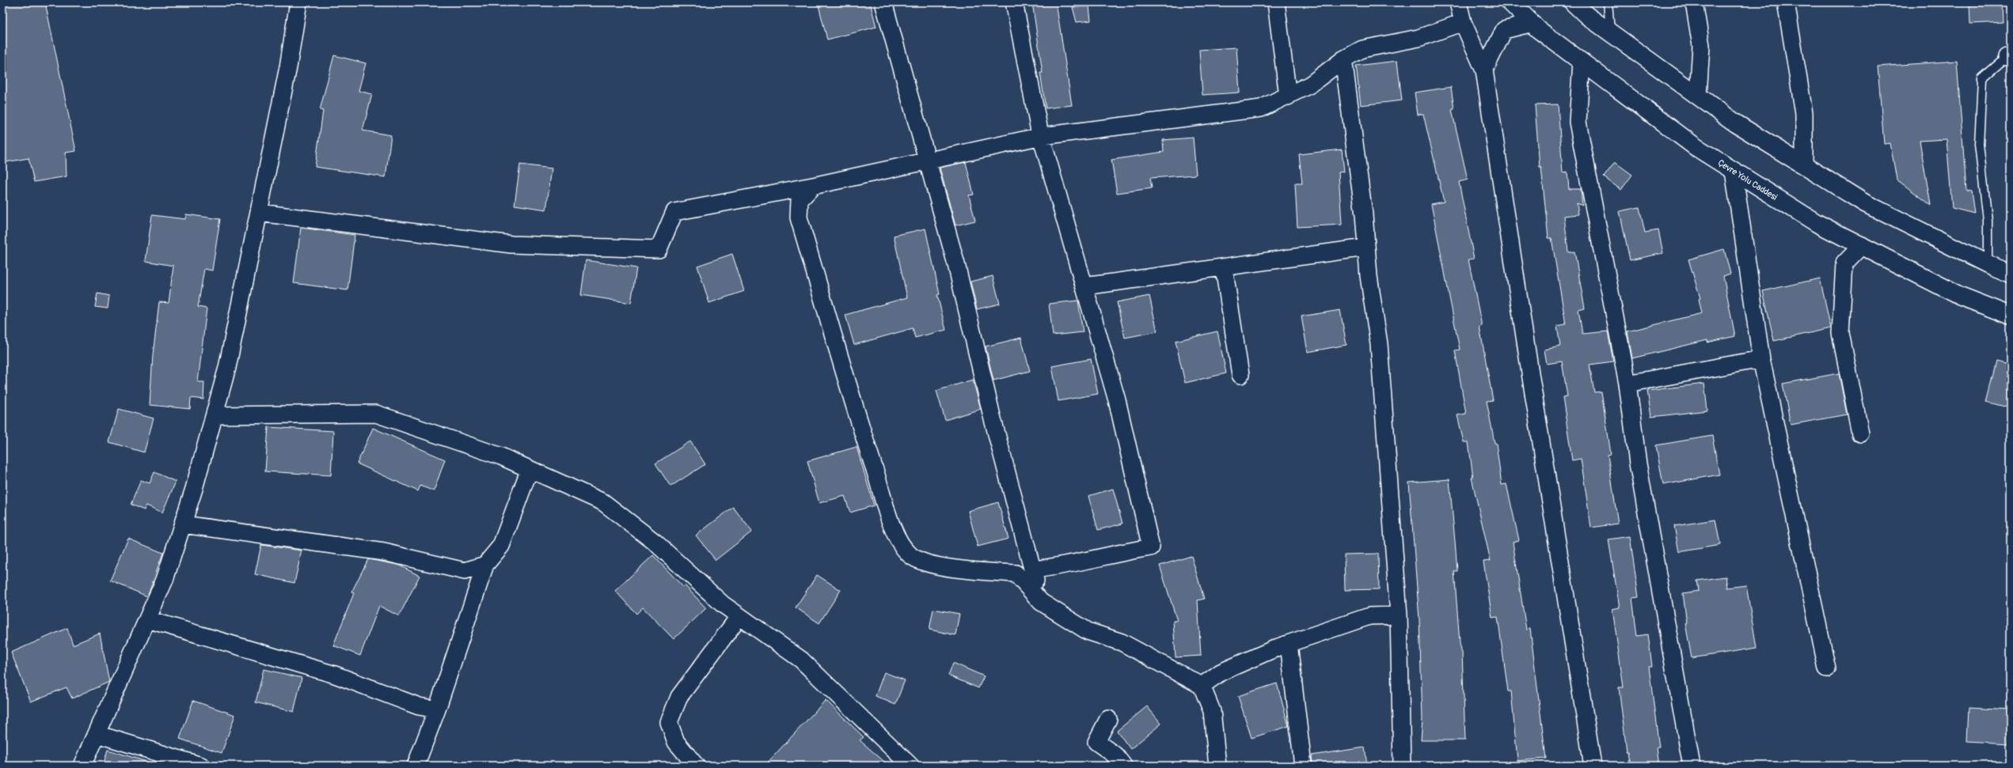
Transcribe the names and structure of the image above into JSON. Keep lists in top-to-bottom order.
{
  "streets": {
    "highway": ["Çevre Yolu Caddesi"]
  }
}
